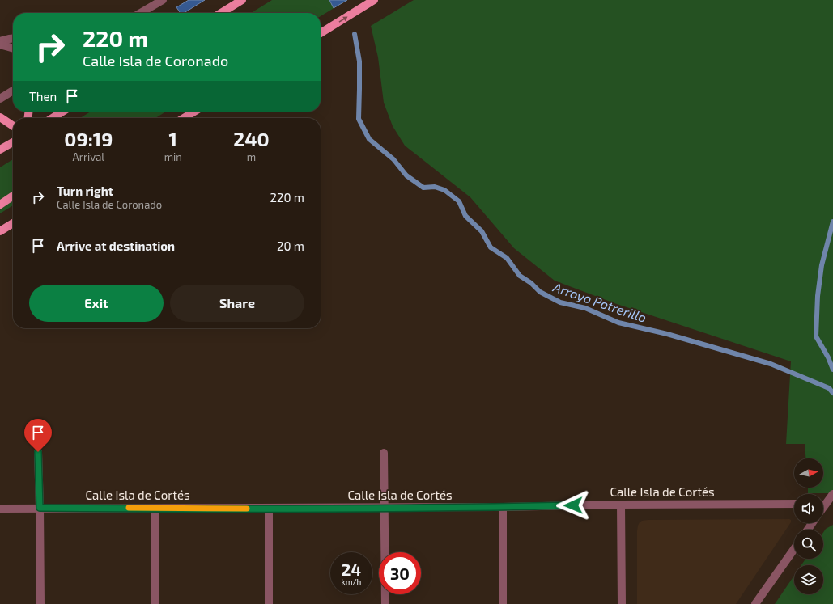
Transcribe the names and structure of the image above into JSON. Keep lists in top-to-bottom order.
{
  "streets": {
    "street": ["Calle Isla de Cortés"]
  },
  "water": ["Arroyo Potrerillo"],
  "north": "right",
  "page": {
    "turn": ["220 m", "Calle Isla de Coronado"],
    "then": "Then",
    "eta": [
      "09:19",
      "Arrival",
      "1",
      "min",
      "240",
      "m"
    ],
    "list": [
      {
        "name": "Turn right",
        "note": "Calle Isla de Coronado",
        "value": "220 m"
      },
      {
        "name": "Arrive at destination",
        "value": "20 m"
      }
    ],
    "buttons": ["Exit", "Share"],
    "speed": "24 km/h",
    "limit": "30"
  }
}
